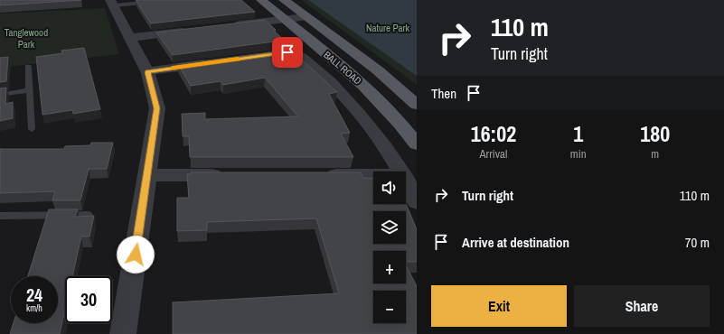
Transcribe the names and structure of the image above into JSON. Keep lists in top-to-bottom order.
{
  "streets": {
    "main road": ["BALL ROAD"]
  },
  "parks": ["Nature Park", "Tanglewood Park"],
  "page": {
    "turn": ["110 m", "Turn right"],
    "then": "Then",
    "eta": [
      "16:02",
      "Arrival",
      "1",
      "min",
      "180",
      "m"
    ],
    "map_buttons": ["+", "−"],
    "list": [
      {
        "name": "Turn right",
        "value": "110 m"
      },
      {
        "name": "Arrive at destination",
        "value": "70 m"
      }
    ],
    "speed": "24 km/h",
    "limit": "30",
    "buttons": ["Exit", "Share"]
  }
}
